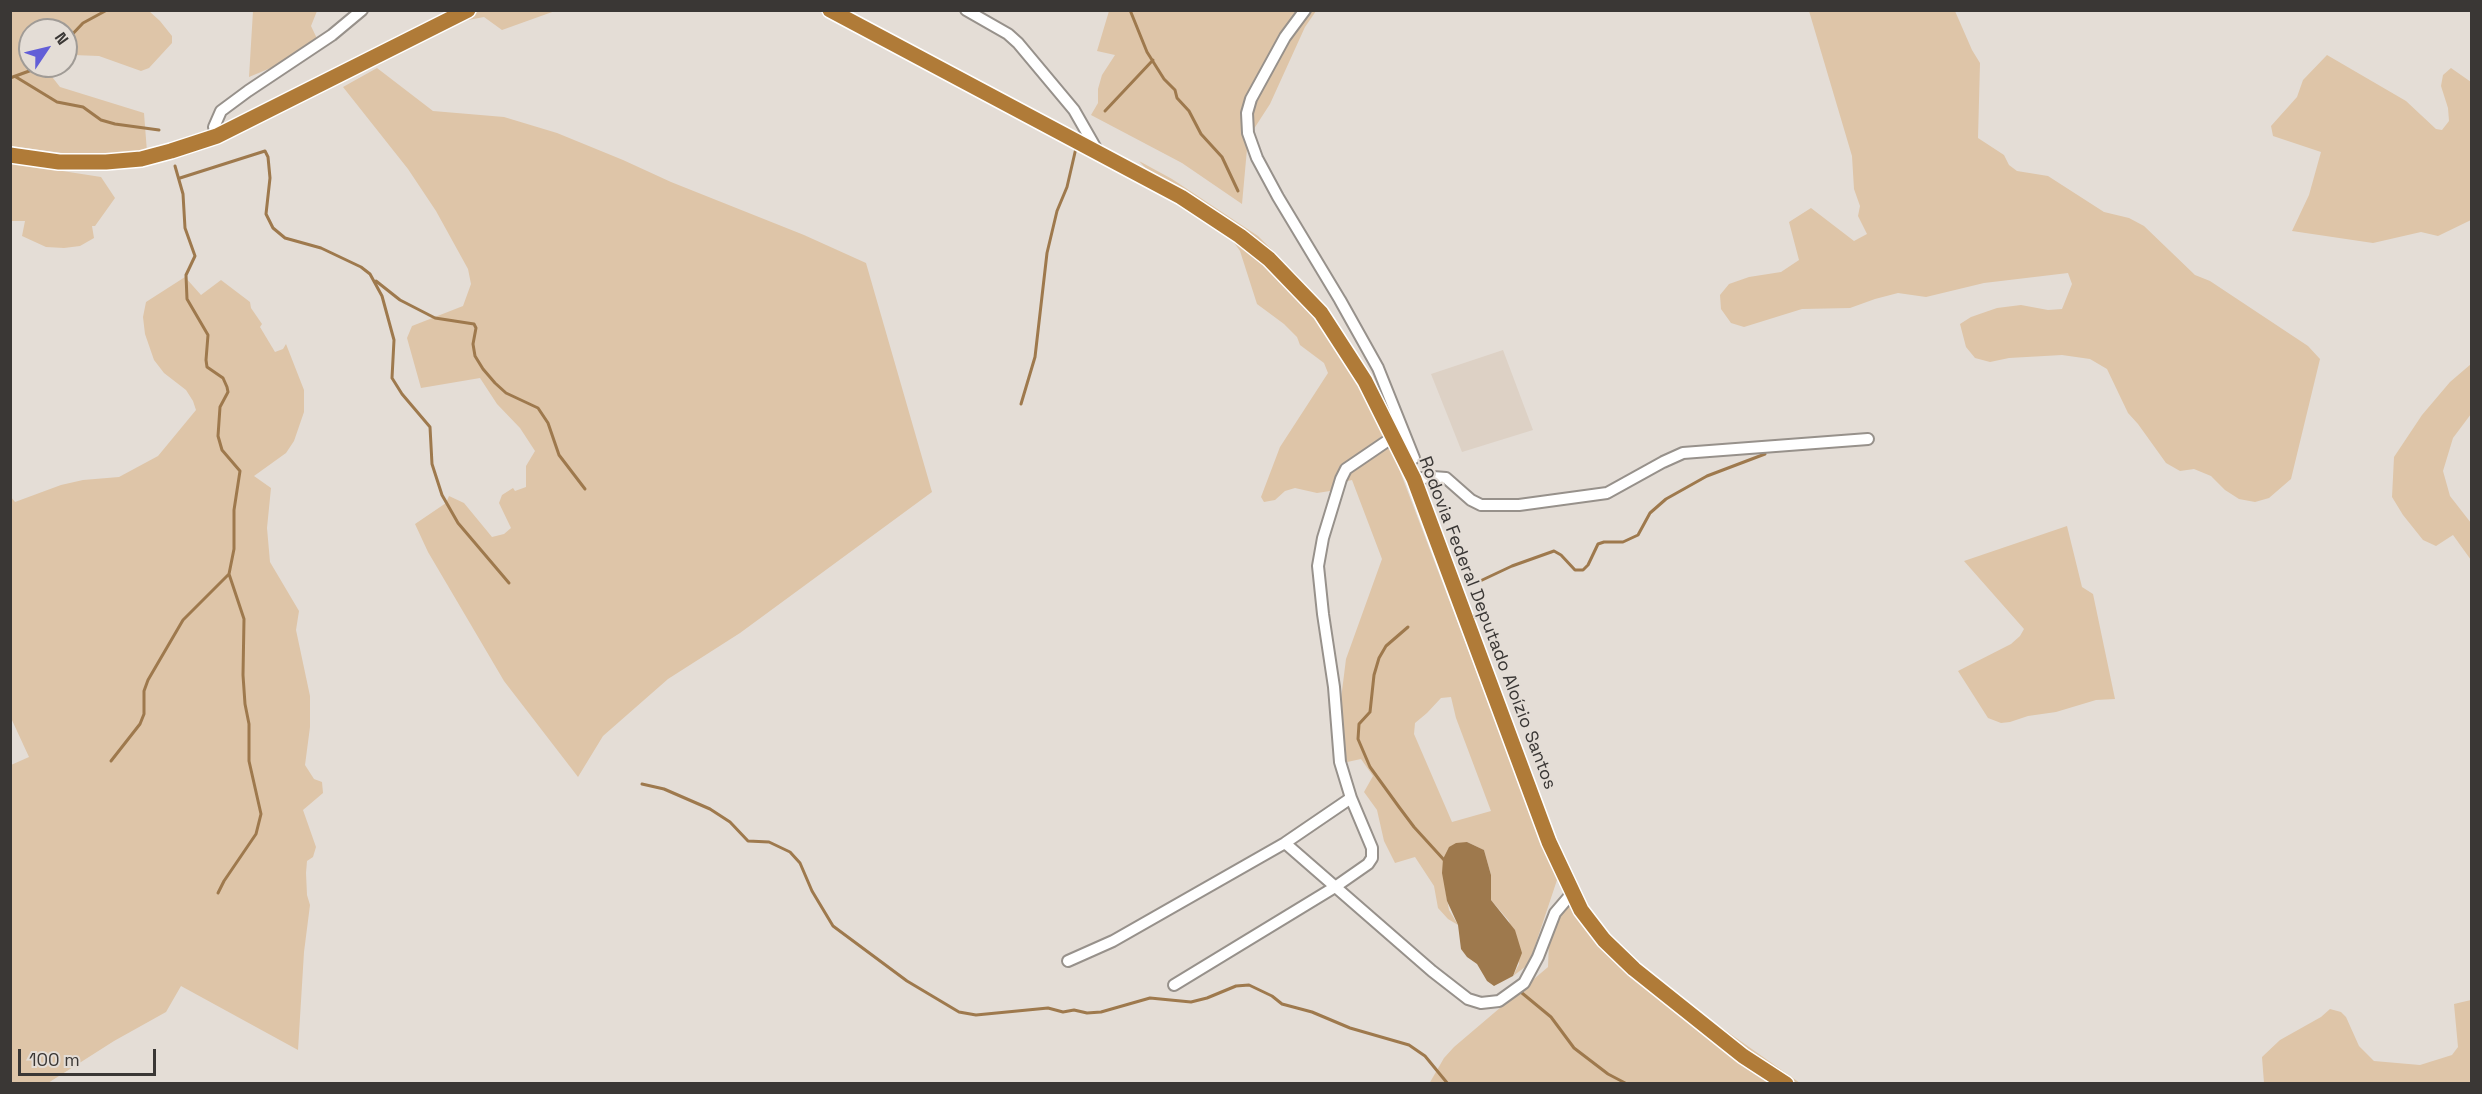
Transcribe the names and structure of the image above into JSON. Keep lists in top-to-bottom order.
{
  "streets": {
    "highway": ["Rodovia Federal Deputado Aloízio Santos"]
  },
  "scale_bar": "100 m",
  "north": "top right"
}
